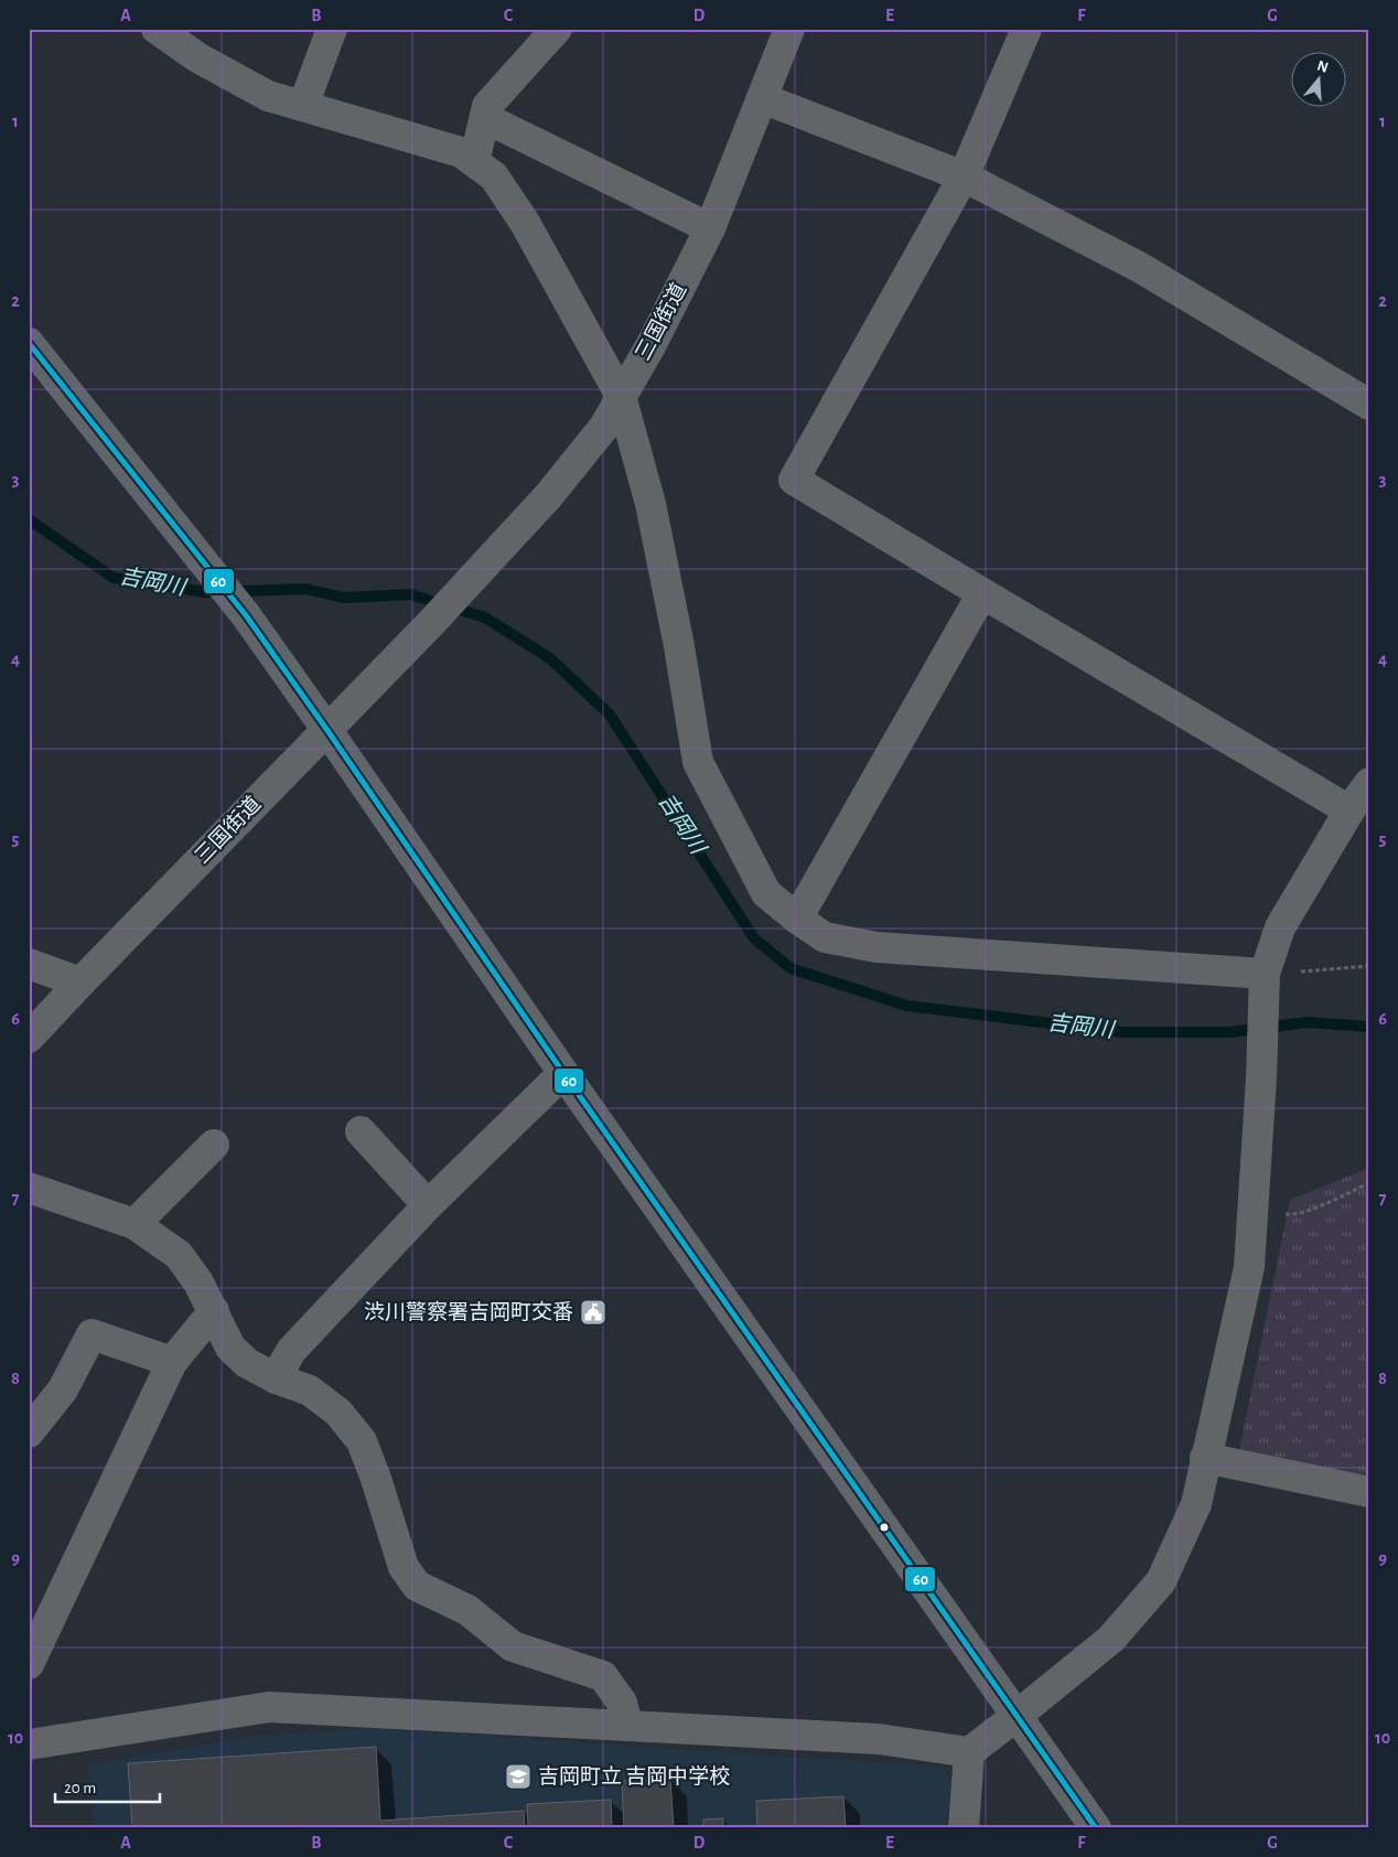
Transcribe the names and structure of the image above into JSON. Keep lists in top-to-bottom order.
{
  "streets": {
    "street": ["三国街道"]
  },
  "water": ["吉岡川"],
  "places": {
    "public building": ["渋川警察署吉岡町交番"],
    "school or university": ["吉岡町立 吉岡中学校"]
  },
  "lines": ["transit line 60"],
  "scale_bar": "20 m",
  "north": "top",
  "grid": {
    "columns": [
      "A",
      "B",
      "C",
      "D",
      "E",
      "F",
      "G"
    ],
    "rows": [
      "1",
      "2",
      "3",
      "4",
      "5",
      "6",
      "7",
      "8",
      "9",
      "10"
    ]
  }
}
